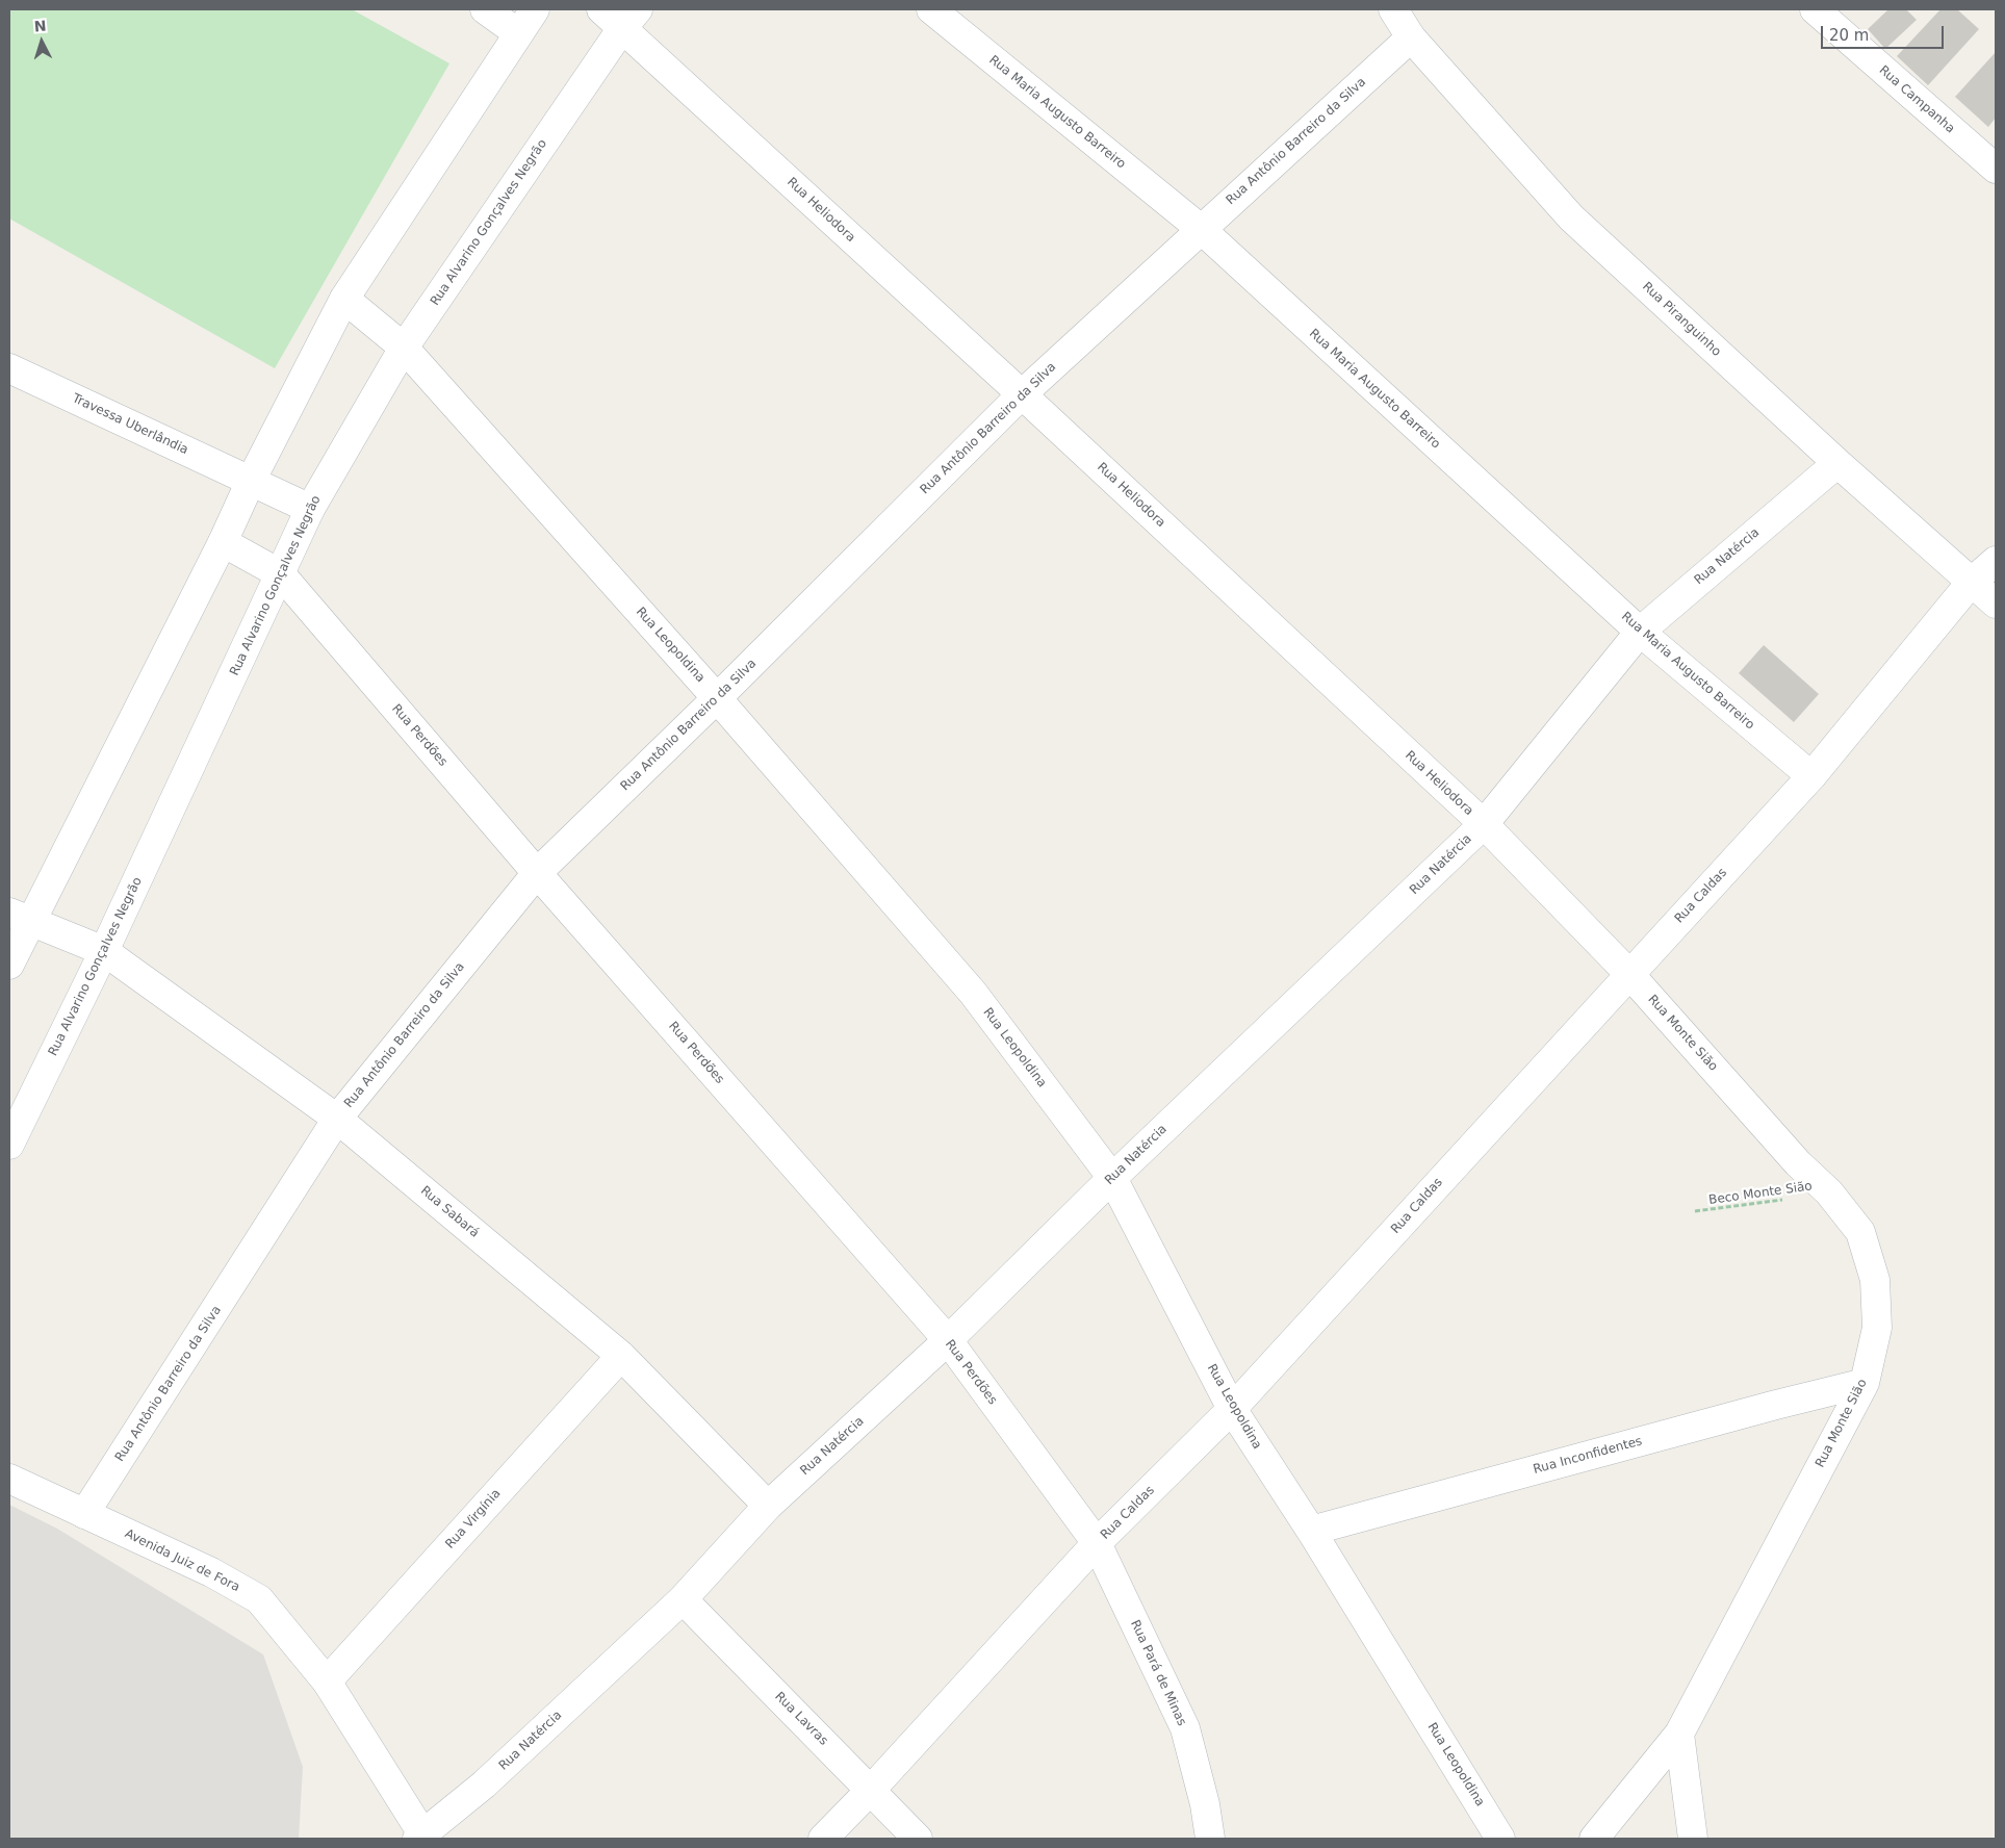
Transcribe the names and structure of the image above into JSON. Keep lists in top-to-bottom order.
{
  "streets": {
    "street": [
      "Rua Campanha",
      "Rua Maria Augusto Barreiro",
      "Rua Antônio Barreiro da Silva",
      "Rua Heliodora",
      "Rua Alvarino Gonçalves Negrão",
      "Rua Piranguinho",
      "Travessa Uberlândia",
      "Rua Natércia",
      "Rua Leopoldina",
      "Rua Perdões",
      "Rua Caldas",
      "Rua Monte Sião",
      "Rua Sabará",
      "Rua Inconfidentes",
      "Rua Virgínia",
      "Avenida Juiz de Fora",
      "Rua Pará de Minas",
      "Rua Lavras"
    ],
    "path": ["Beco Monte Sião"]
  },
  "crossings": [
    ["Rua Maria Augusto Barreiro", "Rua Antônio Barreiro da Silva"],
    ["Rua Maria Augusto Barreiro", "Rua Natércia"],
    ["Rua Maria Augusto Barreiro", "Rua Caldas"],
    ["Rua Antônio Barreiro da Silva", "Rua Heliodora"],
    ["Rua Antônio Barreiro da Silva", "Rua Piranguinho"],
    ["Rua Antônio Barreiro da Silva", "Rua Leopoldina"],
    ["Rua Antônio Barreiro da Silva", "Rua Perdões"],
    ["Rua Antônio Barreiro da Silva", "Rua Sabará"],
    ["Rua Antônio Barreiro da Silva", "Avenida Juiz de Fora"],
    ["Rua Heliodora", "Rua Alvarino Gonçalves Negrão"],
    ["Rua Heliodora", "Rua Natércia"],
    ["Rua Heliodora", "Rua Caldas"],
    ["Rua Heliodora", "Rua Monte Sião"],
    ["Rua Alvarino Gonçalves Negrão", "Travessa Uberlândia"],
    ["Rua Alvarino Gonçalves Negrão", "Rua Leopoldina"],
    ["Rua Alvarino Gonçalves Negrão", "Rua Perdões"],
    ["Rua Alvarino Gonçalves Negrão", "Rua Sabará"],
    ["Rua Piranguinho", "Rua Natércia"],
    ["Rua Piranguinho", "Rua Caldas"],
    ["Rua Natércia", "Rua Leopoldina"],
    ["Rua Natércia", "Rua Perdões"],
    ["Rua Natércia", "Rua Sabará"],
    ["Rua Natércia", "Avenida Juiz de Fora"],
    ["Rua Natércia", "Rua Lavras"],
    ["Rua Leopoldina", "Rua Caldas"],
    ["Rua Leopoldina", "Rua Inconfidentes"],
    ["Rua Perdões", "Rua Caldas"],
    ["Rua Perdões", "Rua Pará de Minas"],
    ["Rua Caldas", "Rua Monte Sião"],
    ["Rua Caldas", "Rua Pará de Minas"],
    ["Rua Caldas", "Rua Lavras"],
    ["Rua Monte Sião", "Beco Monte Sião"],
    ["Rua Monte Sião", "Rua Inconfidentes"],
    ["Rua Sabará", "Rua Virgínia"],
    ["Rua Virgínia", "Avenida Juiz de Fora"]
  ],
  "scale_bar": "20 m",
  "north": "top"
}
